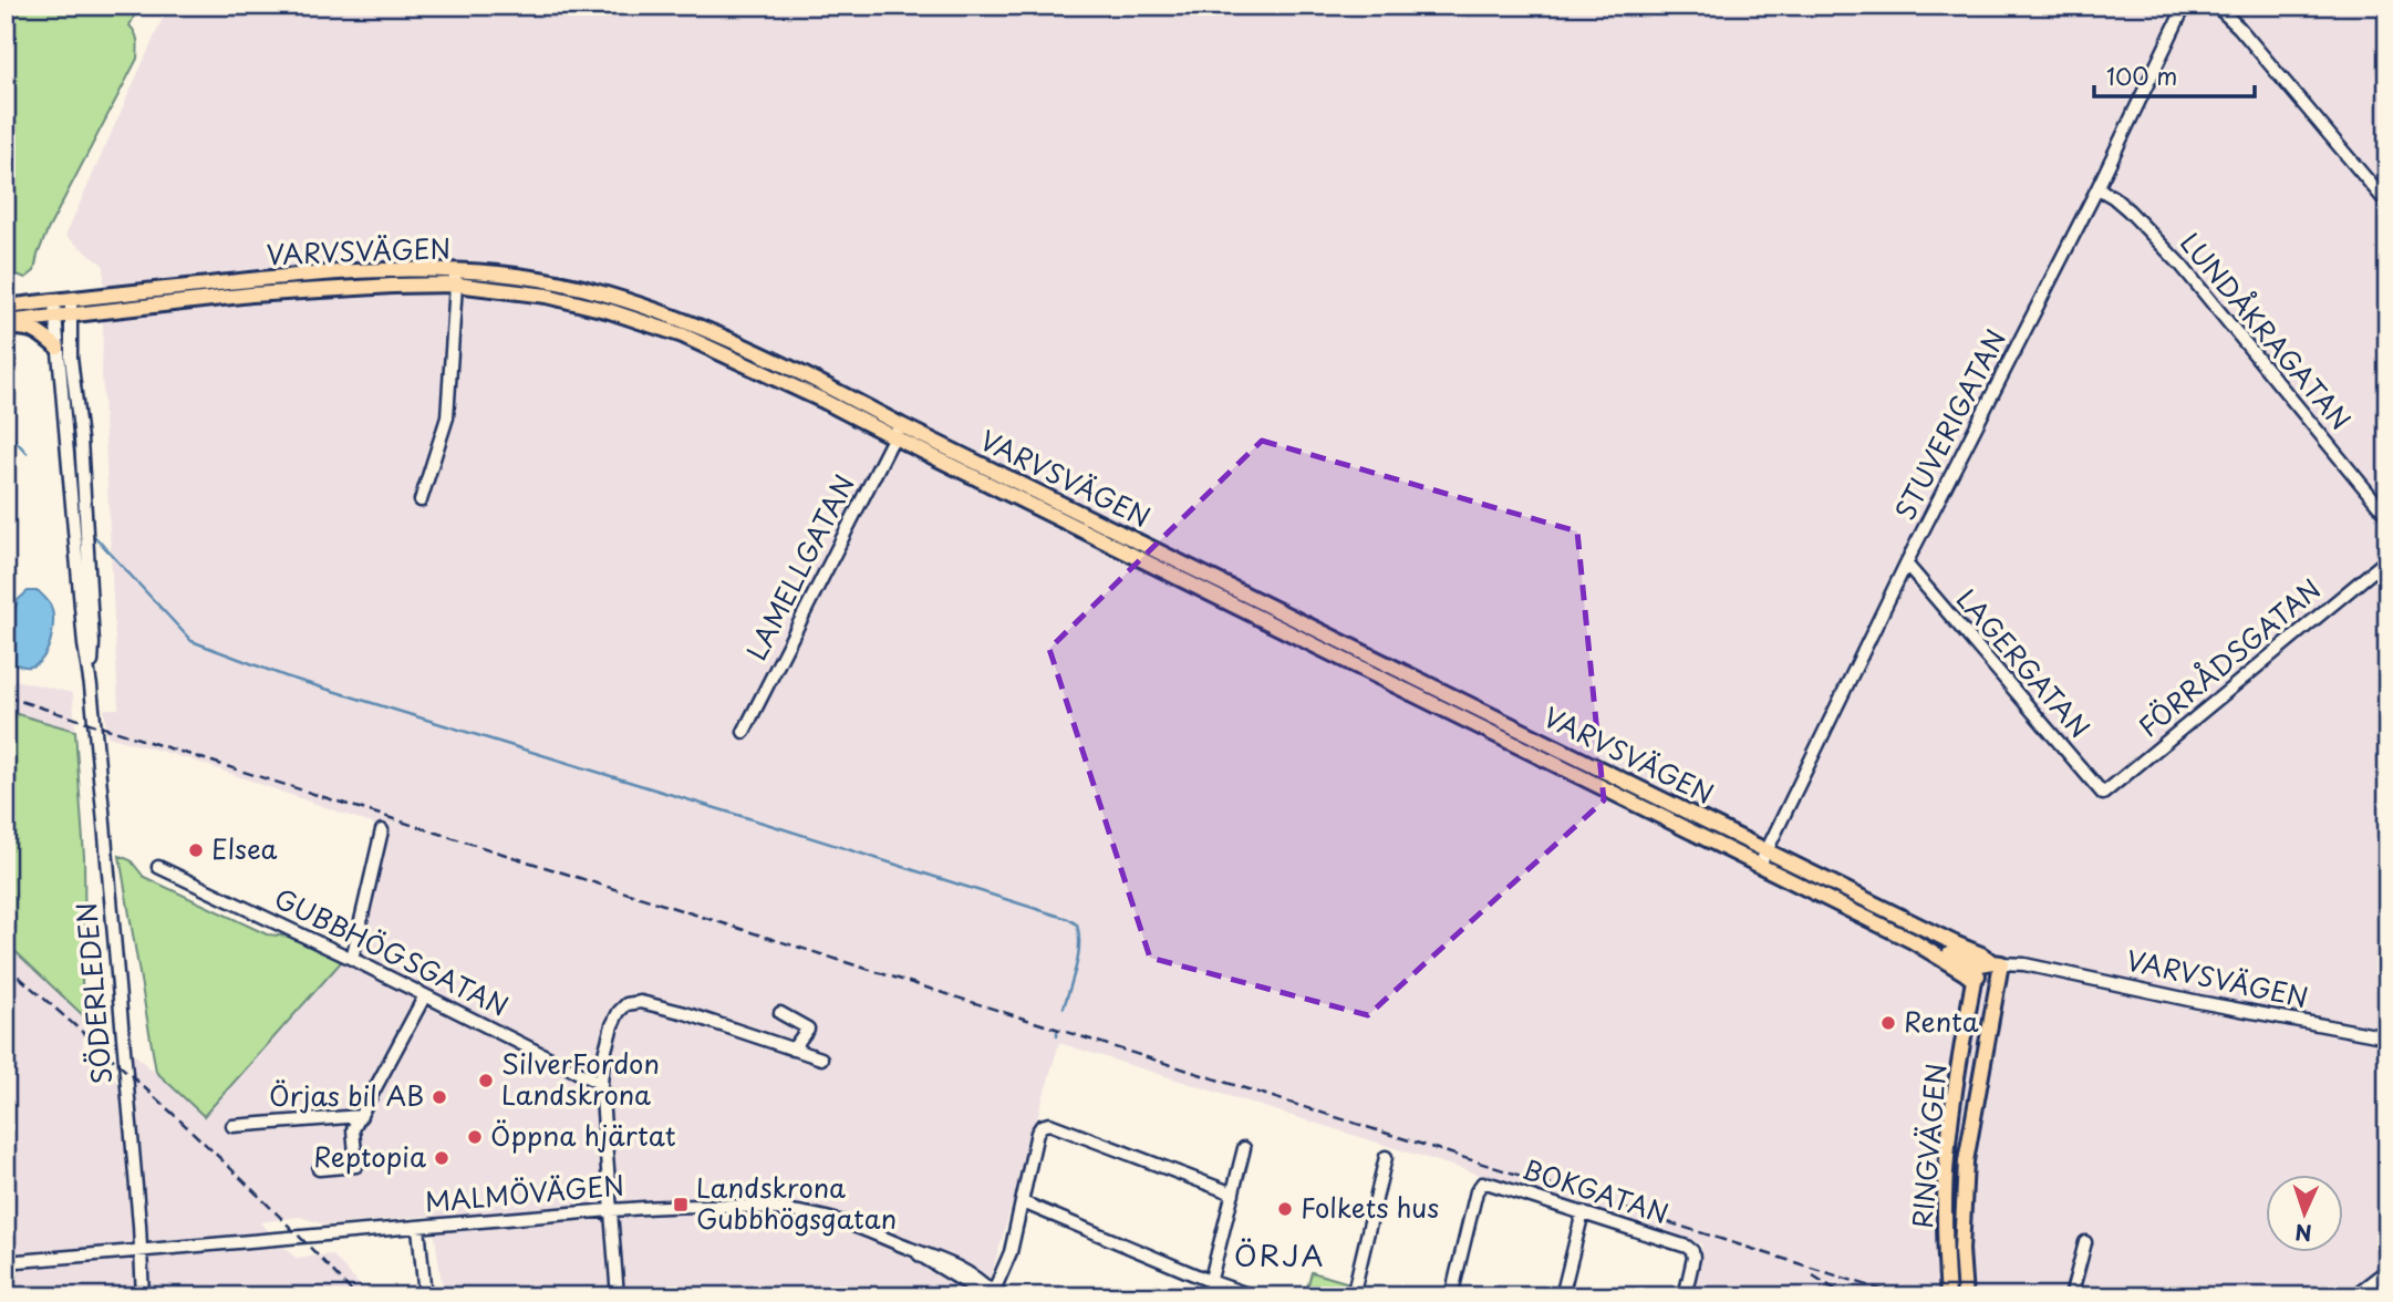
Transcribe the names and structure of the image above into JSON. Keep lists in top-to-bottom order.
{
  "streets": {
    "main road": ["VARVSVÄGEN", "RINGVÄGEN"],
    "street": [
      "LUNDÅKRAGATAN",
      "STUVERIGATAN",
      "LAMELLGATAN",
      "FÖRRÅDSGATAN",
      "LAGERGATAN",
      "GUBBHÖGSGATAN",
      "SÖDERLEDEN",
      "BOKGATAN",
      "MALMÖVÄGEN"
    ]
  },
  "crossings": [
    ["VARVSVÄGEN", "STUVERIGATAN"],
    ["VARVSVÄGEN", "LAMELLGATAN"],
    ["VARVSVÄGEN", "SÖDERLEDEN"],
    ["VARVSVÄGEN", "RINGVÄGEN"],
    ["LUNDÅKRAGATAN", "STUVERIGATAN"],
    ["STUVERIGATAN", "LAGERGATAN"],
    ["FÖRRÅDSGATAN", "LAGERGATAN"],
    ["SÖDERLEDEN", "MALMÖVÄGEN"]
  ],
  "districts": ["ÖRJA"],
  "places": {
    "other": [
      "Elsea",
      "Renta",
      "SilverFordon Landskrona",
      "Örjas bil AB",
      "Öppna hjärtat",
      "Reptopia",
      "Folkets hus"
    ],
    "transit": ["Landskrona Gubbhögsgatan"]
  },
  "scale_bar": "100 m",
  "north": "bottom"
}
